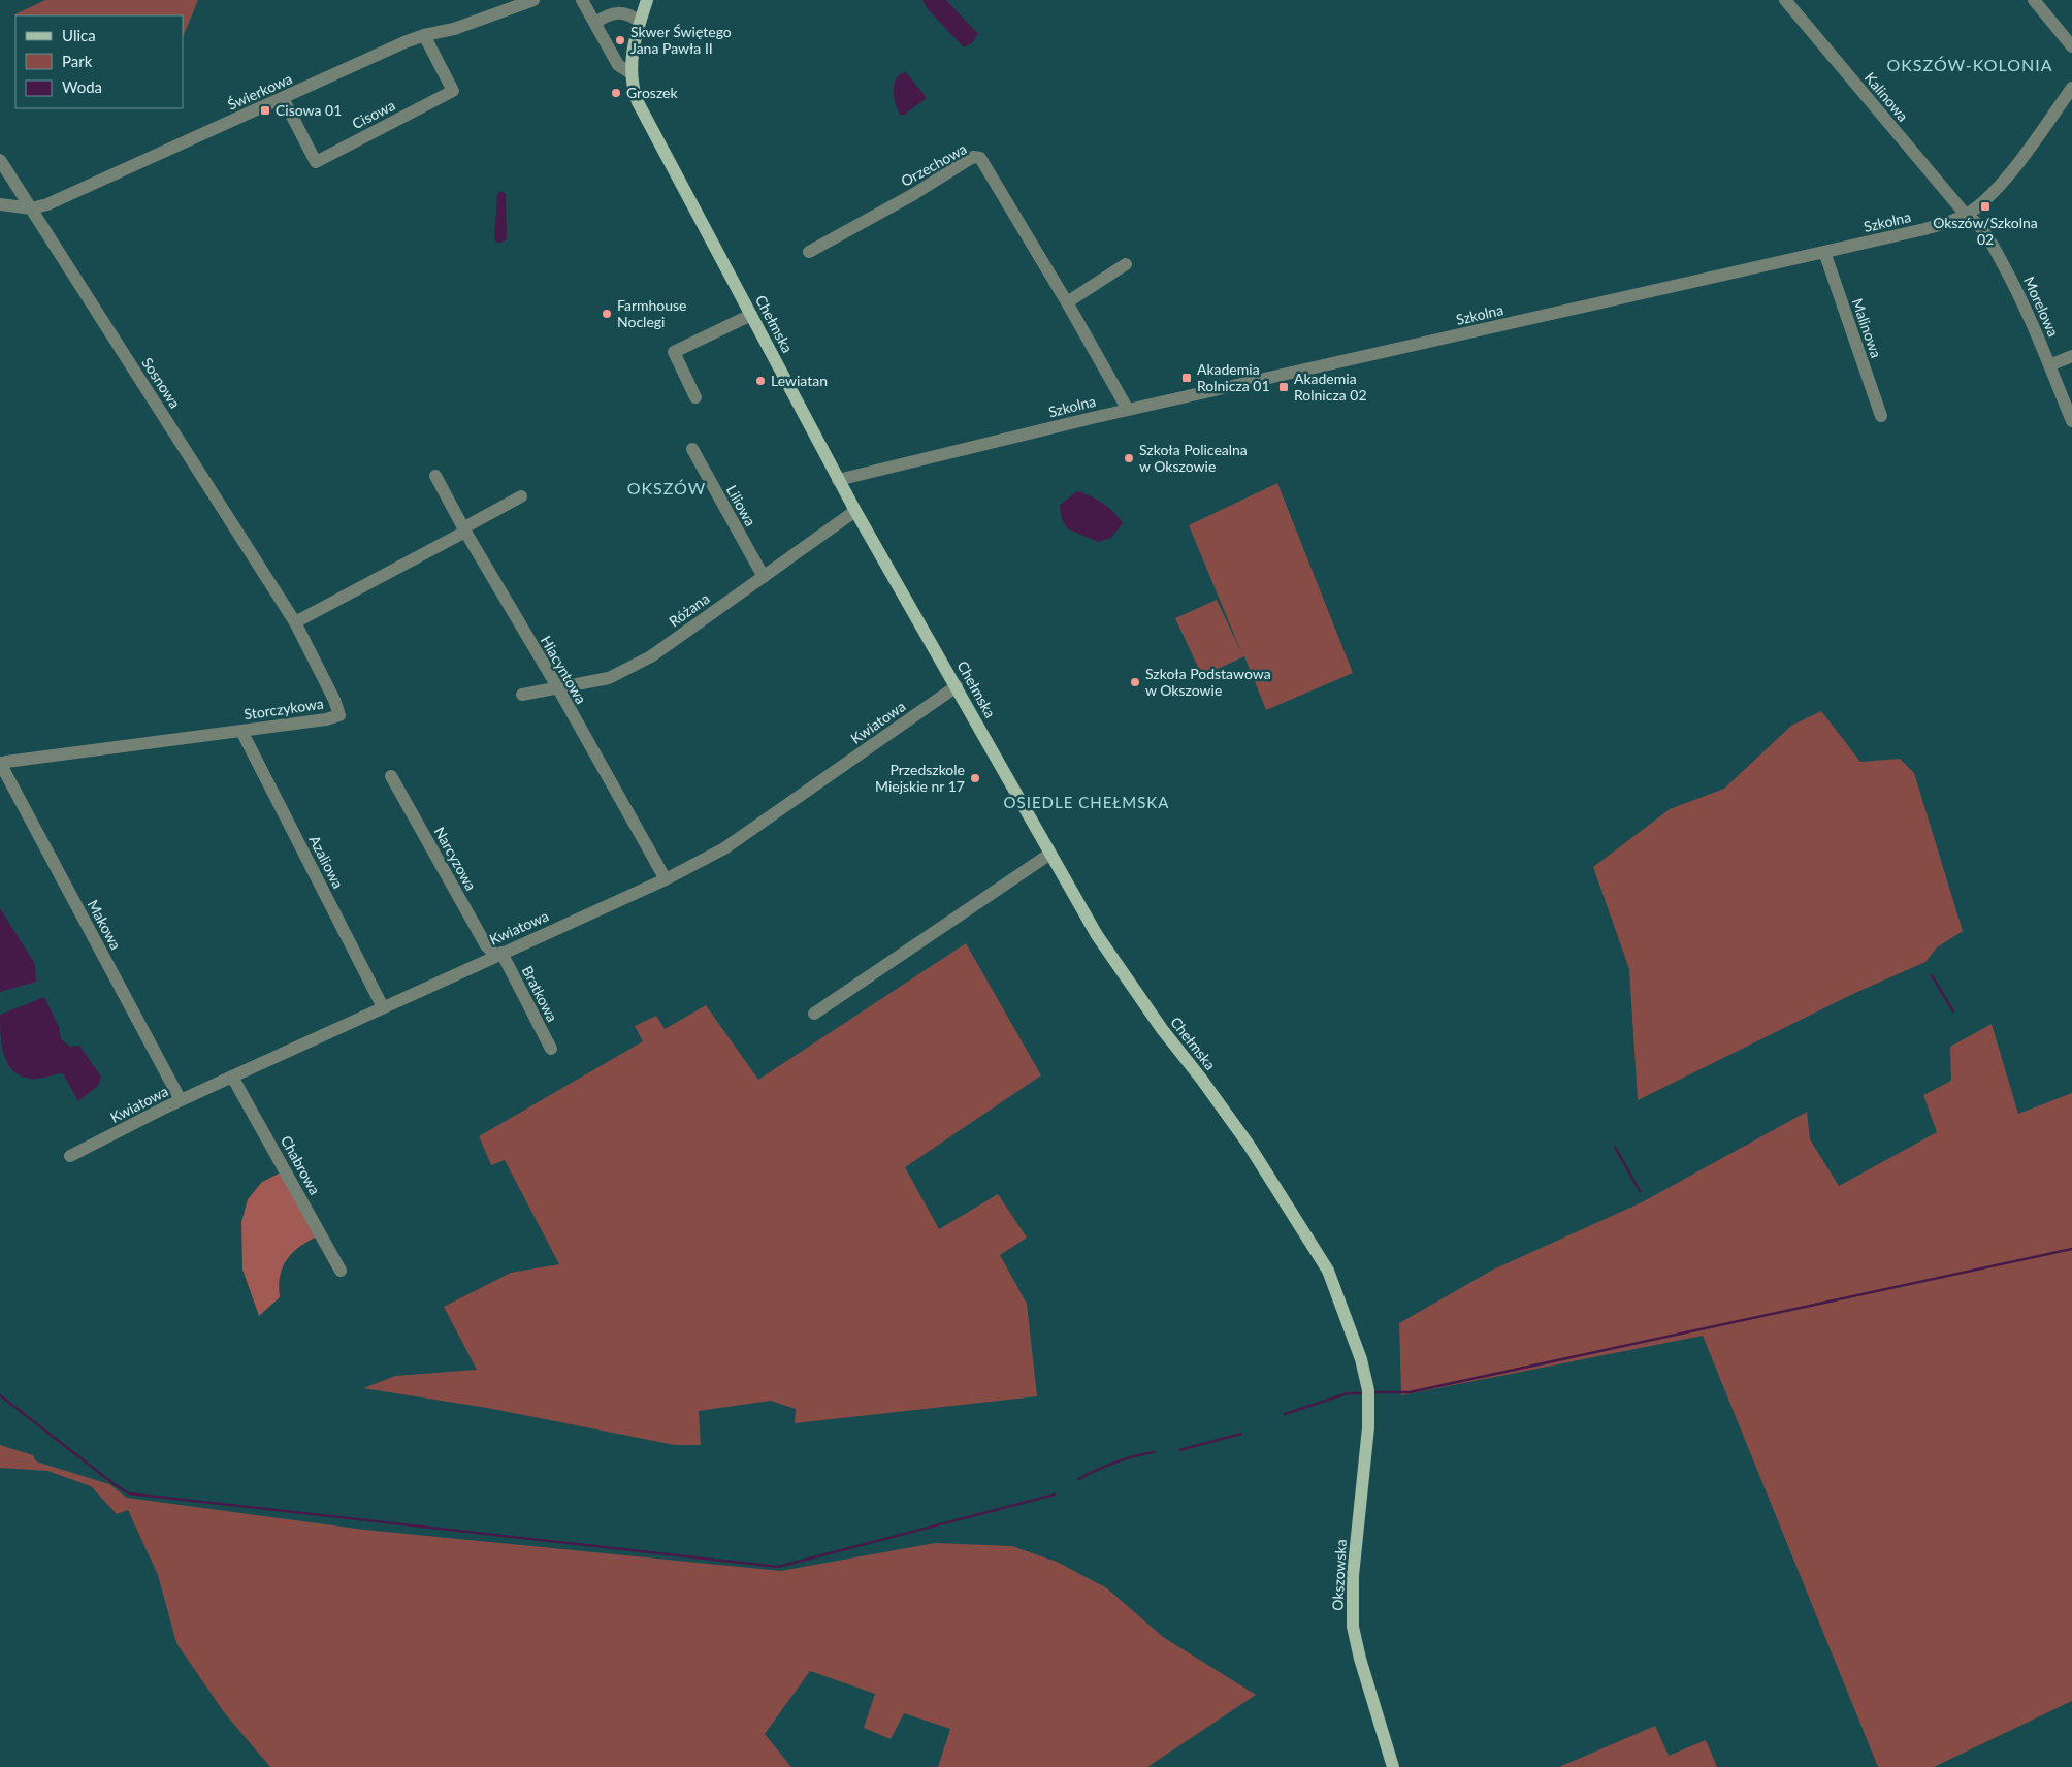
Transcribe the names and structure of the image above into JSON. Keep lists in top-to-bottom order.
{
  "streets": {
    "main road": ["Chełmska", "Okszowska"],
    "street": [
      "Świerkowa",
      "Kalinowa",
      "Cisowa",
      "Orzechowa",
      "Szkolna",
      "Morelowa",
      "Malinowa",
      "Sosnowa",
      "Liliowa",
      "Różana",
      "Hiacyntowa",
      "Storczykowa",
      "Kwiatowa",
      "Narcyzowa",
      "Azaliowa",
      "Makowa",
      "Bratkowa",
      "Chabrowa"
    ]
  },
  "crossings": [
    ["Świerkowa", "Cisowa"],
    ["Świerkowa", "Sosnowa"],
    ["Kalinowa", "Szkolna"],
    ["Kalinowa", "Morelowa"],
    ["Orzechowa", "Szkolna"],
    ["Szkolna", "Morelowa"],
    ["Szkolna", "Chełmska"],
    ["Szkolna", "Malinowa"],
    ["Chełmska", "Różana"],
    ["Chełmska", "Kwiatowa"],
    ["Chełmska", "Okszowska"],
    ["Sosnowa", "Storczykowa"],
    ["Liliowa", "Różana"],
    ["Różana", "Hiacyntowa"],
    ["Hiacyntowa", "Kwiatowa"],
    ["Storczykowa", "Azaliowa"],
    ["Storczykowa", "Makowa"],
    ["Kwiatowa", "Narcyzowa"],
    ["Kwiatowa", "Azaliowa"],
    ["Kwiatowa", "Makowa"],
    ["Kwiatowa", "Bratkowa"],
    ["Kwiatowa", "Chabrowa"],
    ["Narcyzowa", "Bratkowa"]
  ],
  "districts": ["OKSZÓW-KOLONIA", "OKSZÓW", "OSIEDLE CHEŁMSKA"],
  "places": {
    "other": [
      "Skwer Świętego Jana Pawła II",
      "Groszek",
      "Farmhouse Noclegi",
      "Lewiatan",
      "Szkoła Policealna w Okszowie",
      "Szkoła Podstawowa w Okszowie",
      "Przedszkole Miejskie nr 17"
    ],
    "transit": [
      "Cisowa 01",
      "Okszów/Szkolna 02",
      "Akademia Rolnicza 01",
      "Akademia Rolnicza 02"
    ]
  },
  "legend": ["Ulica", "Park", "Woda"]
}
